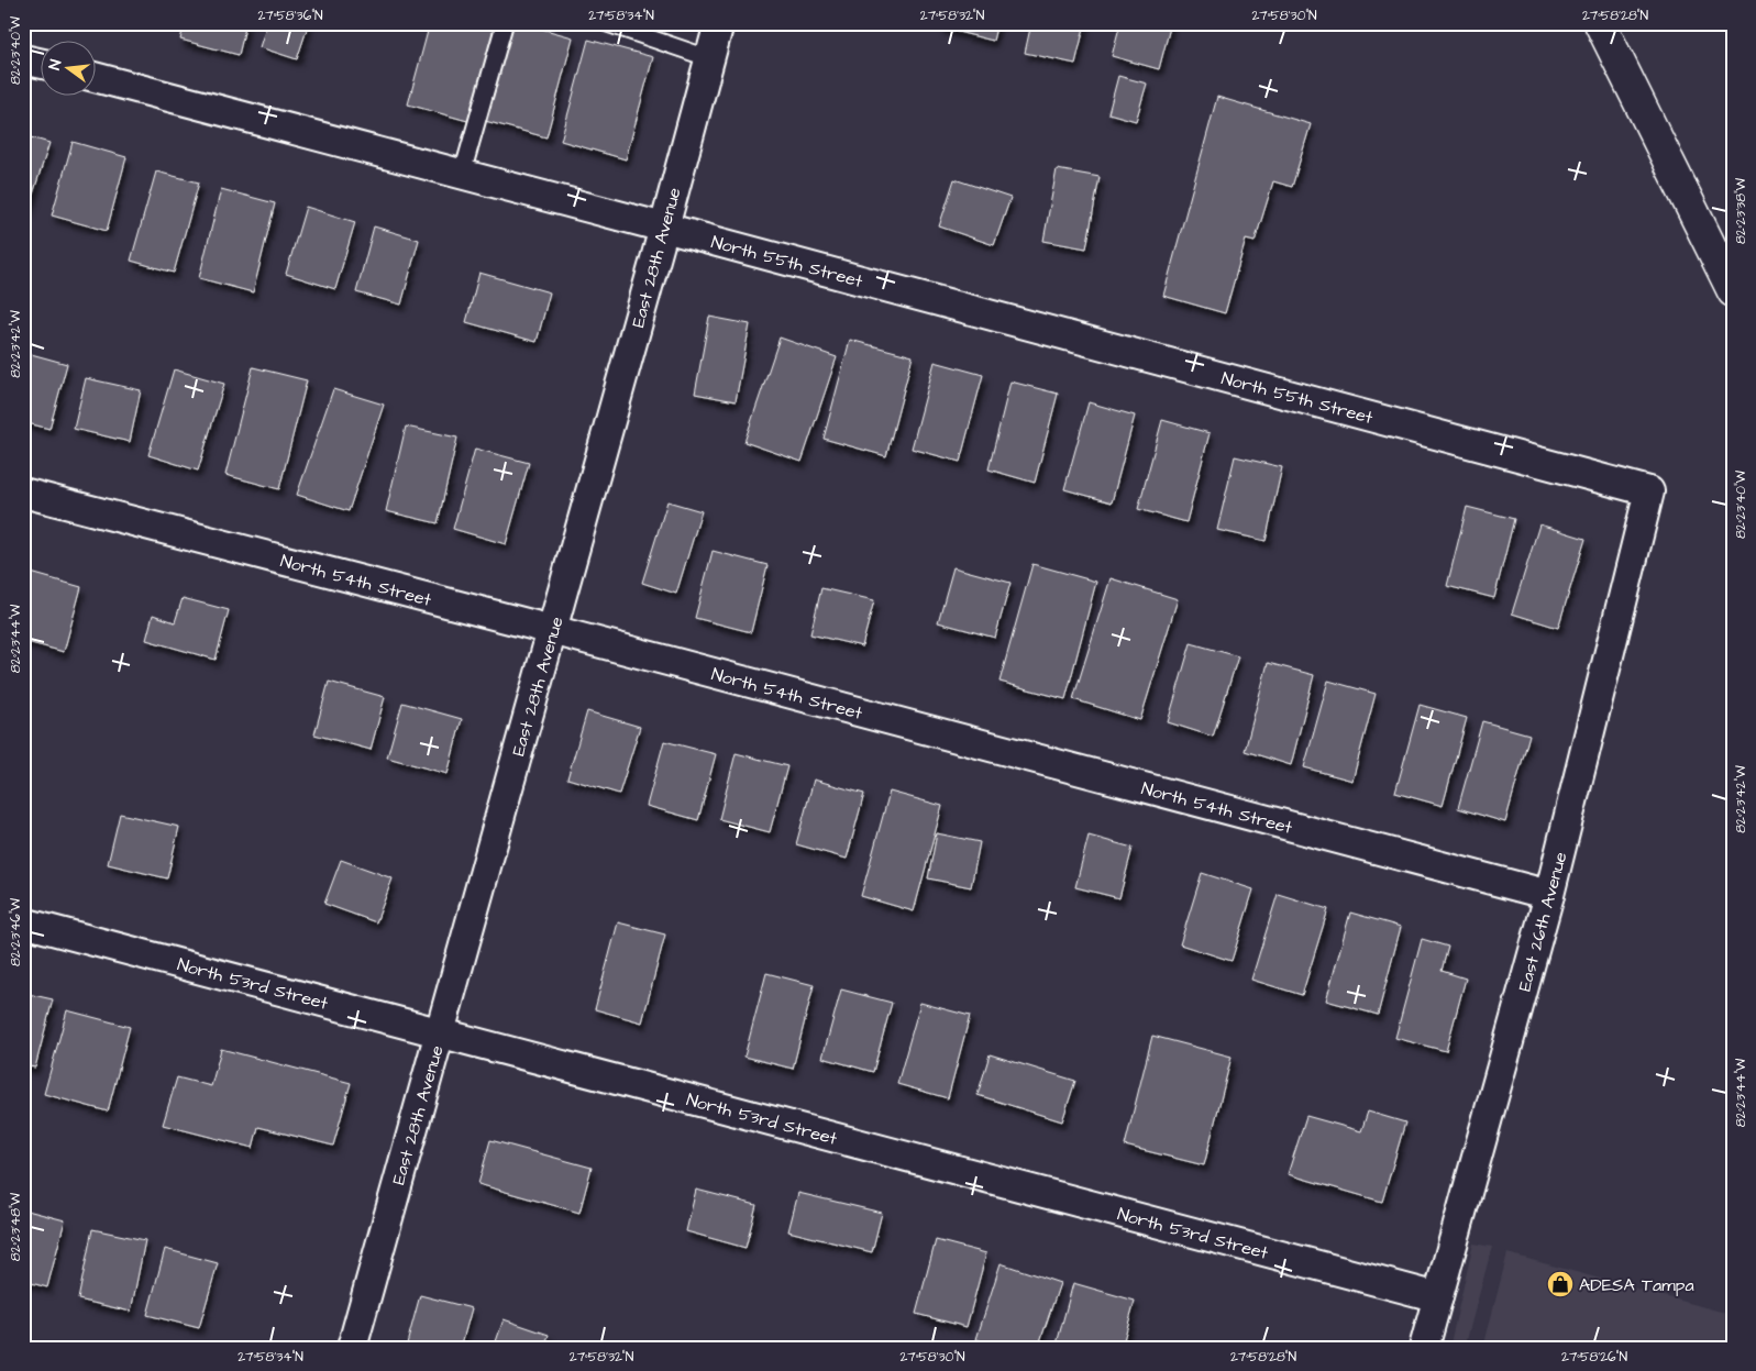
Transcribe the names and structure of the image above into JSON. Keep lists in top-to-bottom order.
{
  "streets": {
    "street": [
      "East 28th Avenue",
      "North 55th Street",
      "North 54th Street",
      "East 26th Avenue",
      "North 53rd Street"
    ]
  },
  "crossings": [
    ["East 28th Avenue", "North 55th Street"],
    ["East 28th Avenue", "North 54th Street"],
    ["East 28th Avenue", "North 53rd Street"],
    ["North 55th Street", "East 26th Avenue"],
    ["North 54th Street", "East 26th Avenue"],
    ["East 26th Avenue", "North 53rd Street"]
  ],
  "places": {
    "shop": ["ADESA Tampa"]
  },
  "north": "left",
  "coordinates": [
    "27°58'36\"N",
    "27°58'34\"N",
    "27°58'32\"N",
    "27°58'30\"N",
    "27°58'28\"N",
    "82°23'40\"W",
    "82°23'38\"W",
    "82°23'42\"W",
    "82°23'44\"W",
    "82°23'46\"W",
    "82°23'48\"W",
    "27°58'26\"N"
  ]
}
